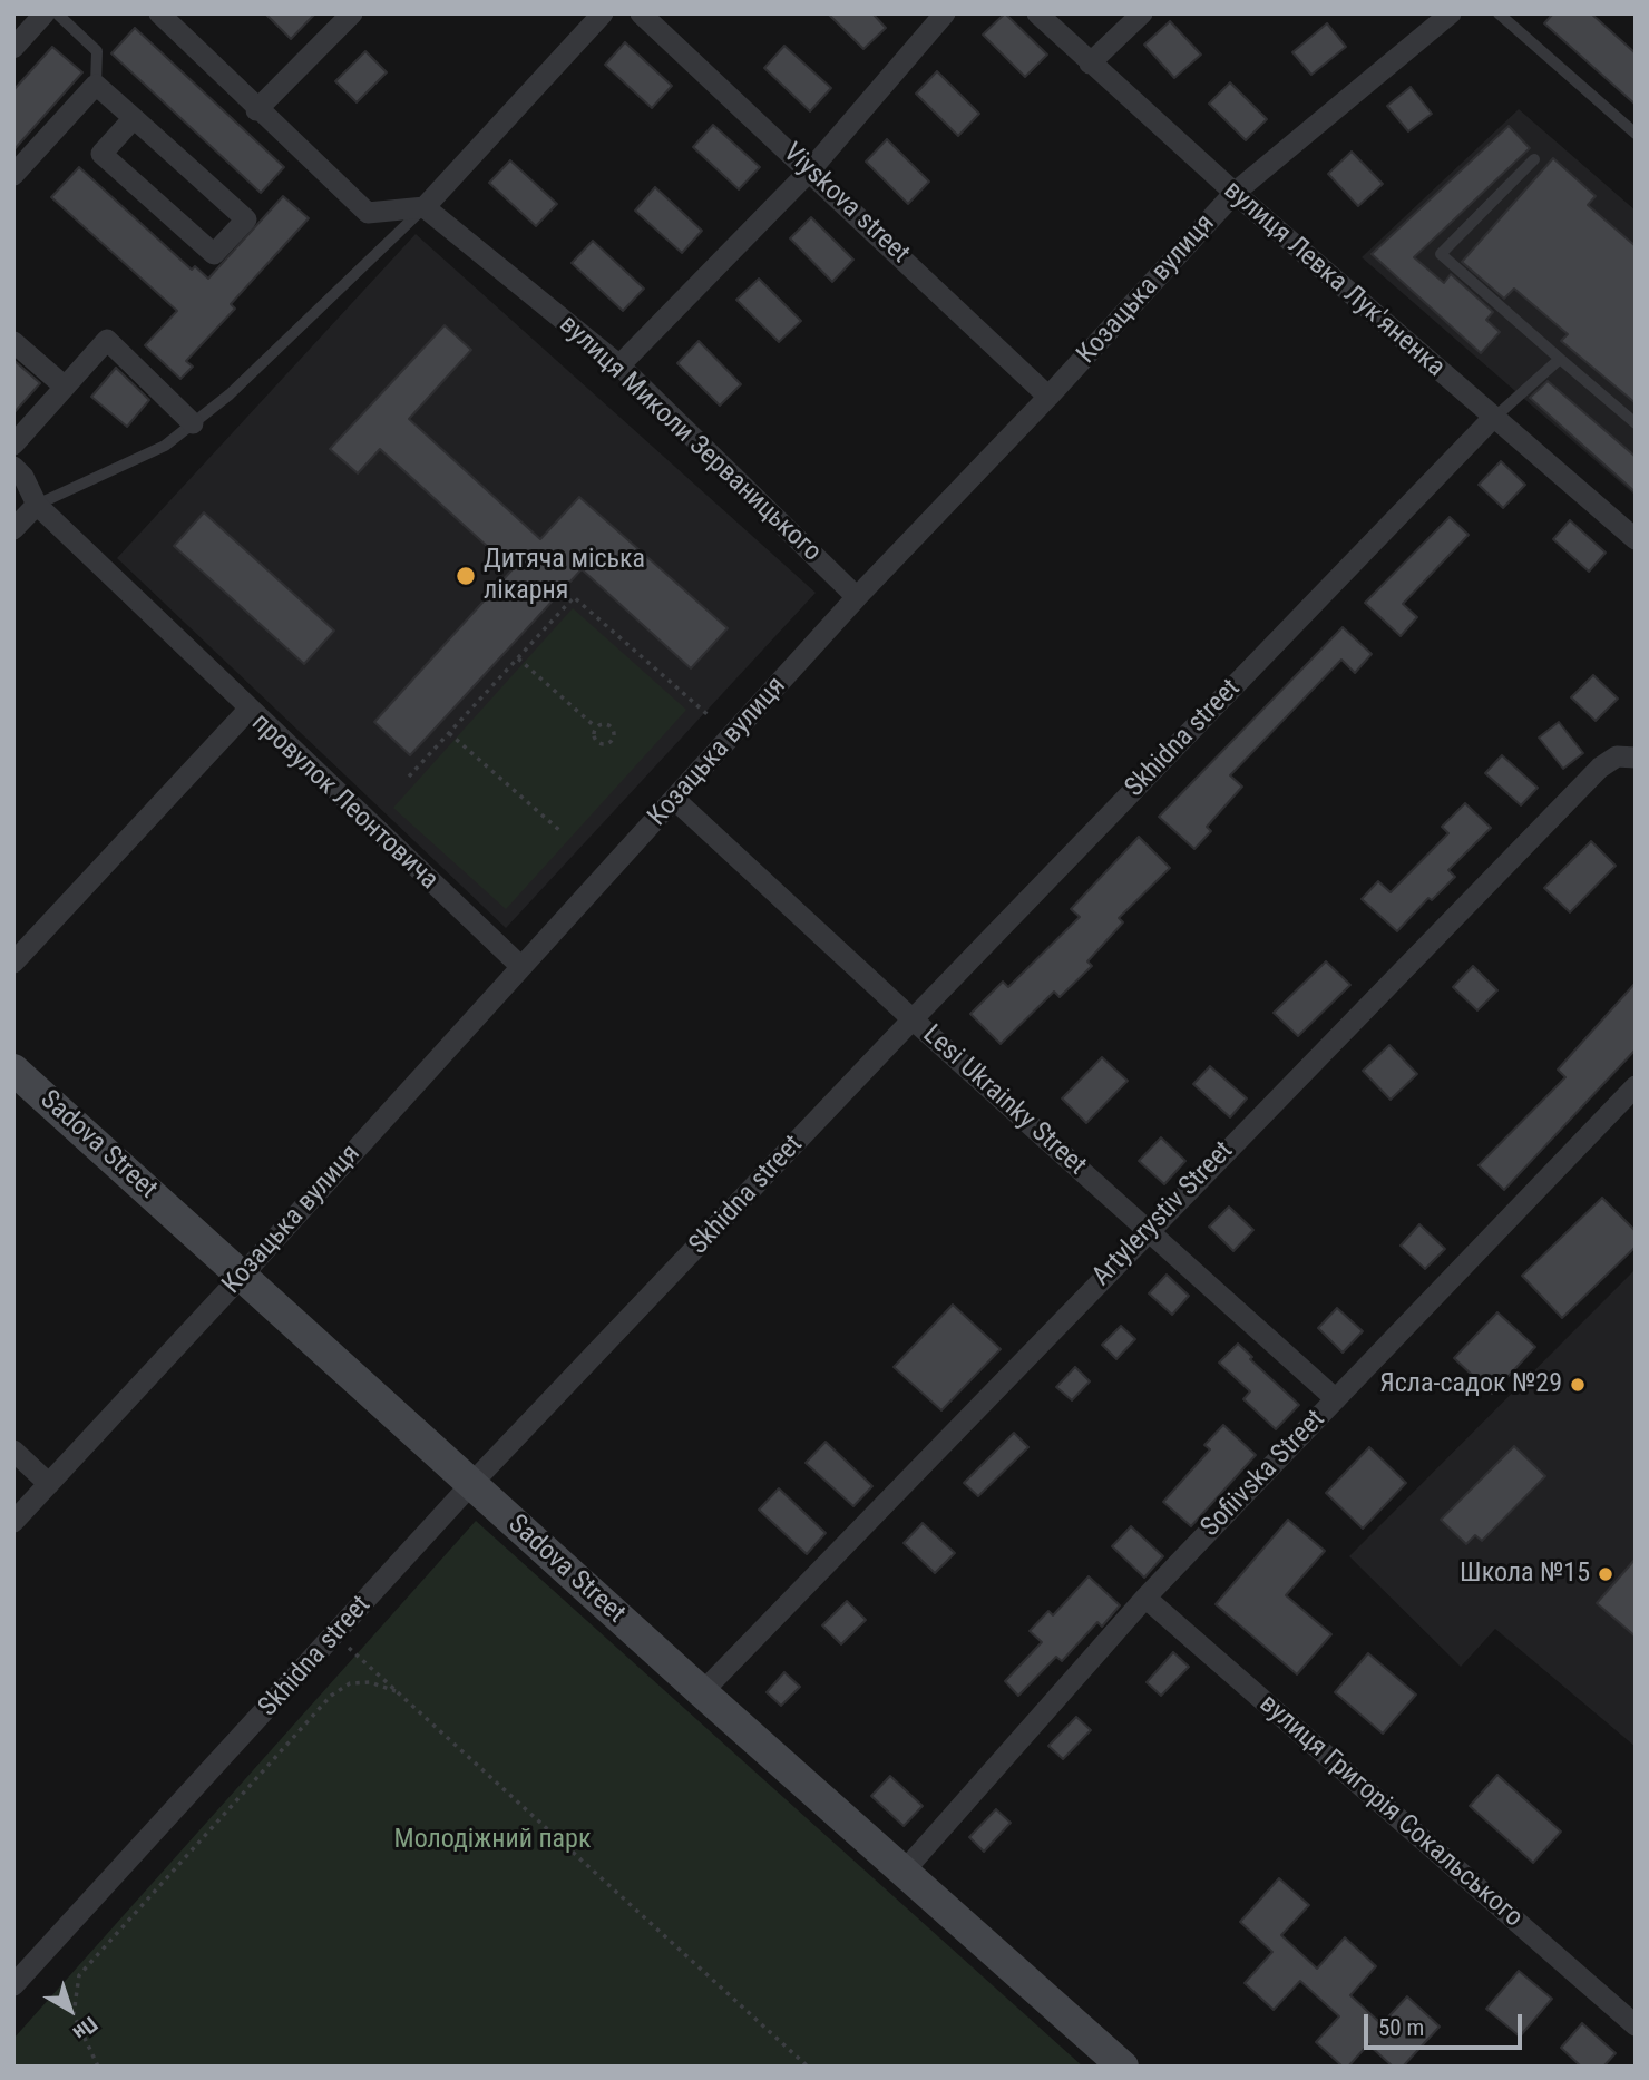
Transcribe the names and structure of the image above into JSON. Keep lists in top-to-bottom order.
{
  "streets": {
    "street": [
      "Viyskova street",
      "вулиця Левка Лук'яненка",
      "Козацька вулиця",
      "вулиця Миколи Зерваницького",
      "Skhidna street",
      "провулок Леонтовича",
      "Lesi Ukrainky Street",
      "Sadova Street",
      "Artylerystiv Street",
      "Sofiivska Street",
      "вулиця Григорія Сокальського"
    ]
  },
  "crossings": [
    ["Viyskova street", "Козацька вулиця"],
    ["вулиця Левка Лук'яненка", "Козацька вулиця"],
    ["вулиця Левка Лук'яненка", "Skhidna street"],
    ["Козацька вулиця", "вулиця Миколи Зерваницького"],
    ["Козацька вулиця", "провулок Леонтовича"],
    ["Козацька вулиця", "Lesi Ukrainky Street"],
    ["Козацька вулиця", "Sadova Street"],
    ["Skhidna street", "Lesi Ukrainky Street"],
    ["Skhidna street", "Sadova Street"],
    ["Lesi Ukrainky Street", "Artylerystiv Street"],
    ["Lesi Ukrainky Street", "Sofiivska Street"],
    ["Sadova Street", "Artylerystiv Street"],
    ["Sadova Street", "Sofiivska Street"],
    ["Sofiivska Street", "вулиця Григорія Сокальського"]
  ],
  "parks": ["Молодіжний парк"],
  "places": ["Дитяча міська лікарня", "Ясла-садок №29", "Школа №15"],
  "scale_bar": "50 m",
  "north": "bottom right"
}
